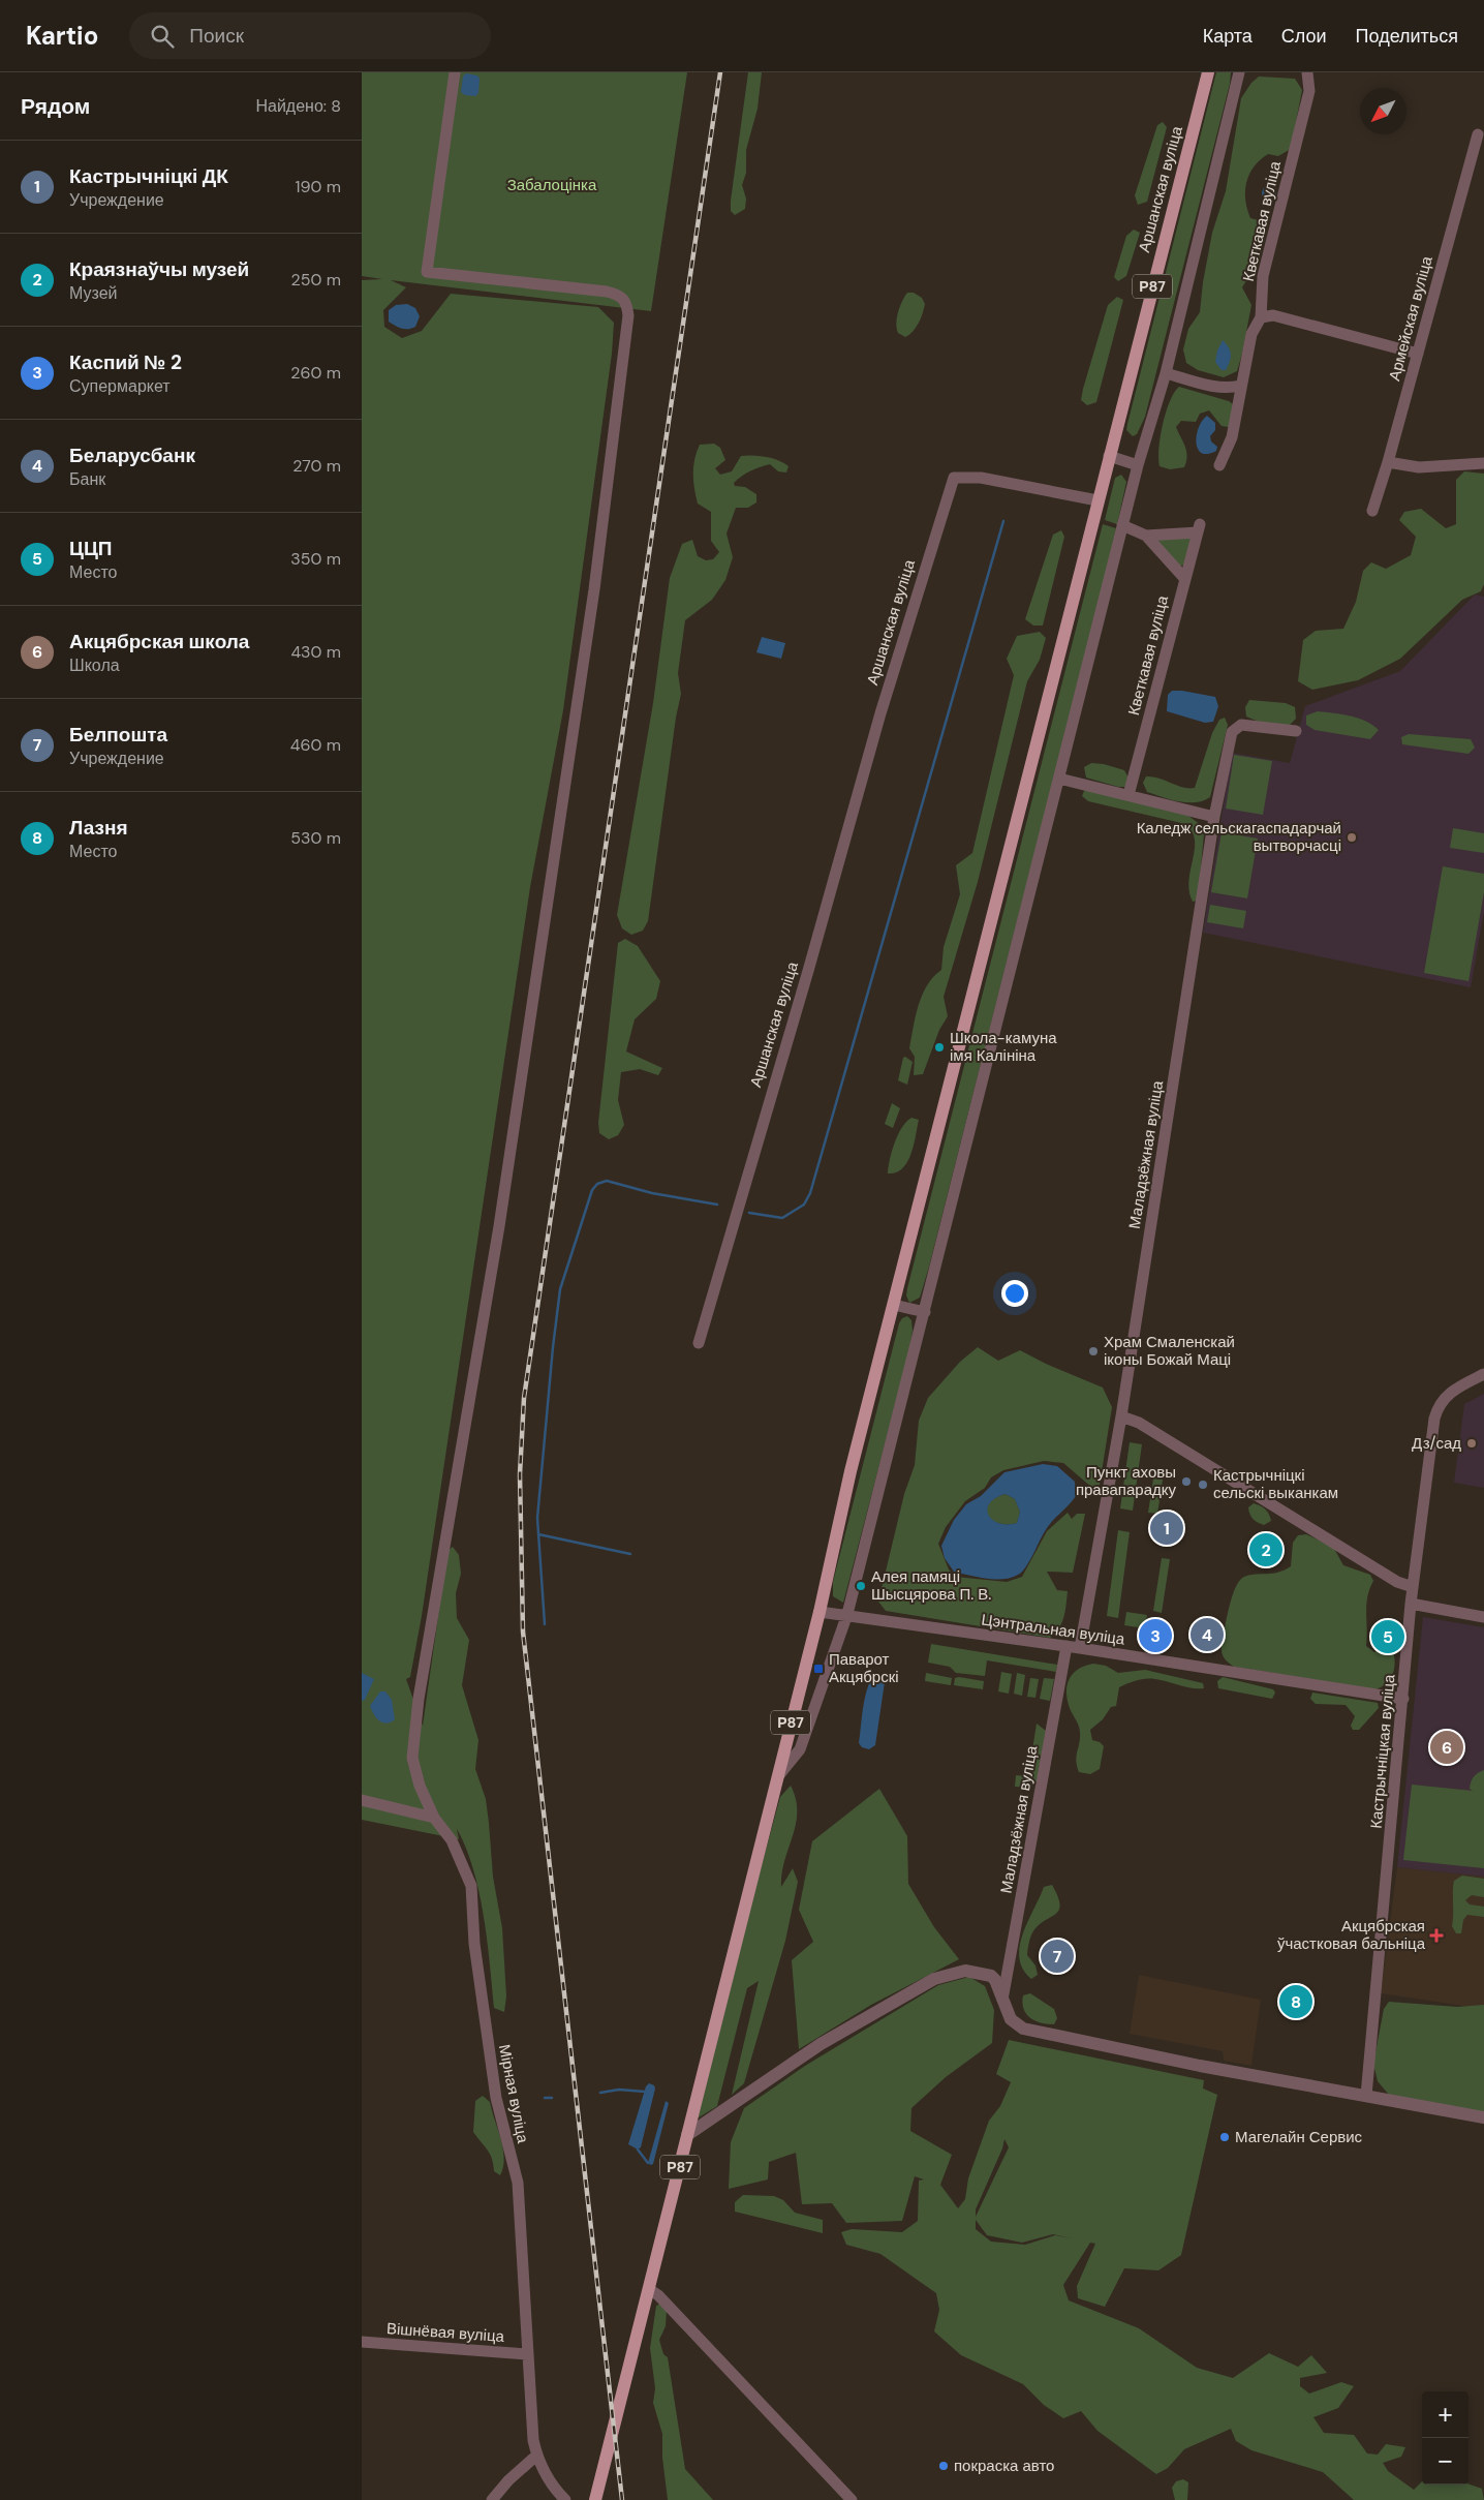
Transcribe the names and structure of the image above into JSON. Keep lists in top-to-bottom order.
{
  "streets": {
    "main road": ["Аршанская вуліца", "Р87"],
    "street": [
      "Кветкавая вуліца",
      "Армейская вуліца",
      "Маладзёжная вуліца",
      "Цэнтральная вуліца",
      "Кастрычніцкая вуліца",
      "Мірная вуліца",
      "Вішнёвая вуліца"
    ]
  },
  "crossings": [
    ["Аршанская вуліца", "Р87"],
    ["Р87", "Цэнтральная вуліца"],
    ["Маладзёжная вуліца", "Цэнтральная вуліца"],
    ["Цэнтральная вуліца", "Кастрычніцкая вуліца"],
    ["Мірная вуліца", "Вішнёвая вуліца"]
  ],
  "parks": ["Забалоцінка"],
  "places": {
    "other": [
      "Каледж сельскагаспадарчай вытворчасці",
      "Школа-камуна імя Калініна",
      "Храм Смаленскай іконы Божай Маці",
      "Дз/сад",
      "Пункт аховы правапарадку",
      "Кастрычніцкі сельскі выканкам",
      "Алея памяці Шысцярова П. В.",
      "Магелайн Сервис",
      "покраска авто"
    ],
    "transit": ["Паварот Акцябрскі"],
    "health": ["Акцябрская ўчастковая бальніца"]
  },
  "north": "bottom left",
  "page": {
    "header": "Kartio",
    "search": "Поиск",
    "nav": ["Карта", "Слои", "Поделиться"],
    "heading": ["Рядом", "Найдено: 8"],
    "list": [
      {
        "mark": "1",
        "name": "Кастрычніцкі ДК",
        "note": "Учреждение",
        "value": "190 m"
      },
      {
        "mark": "2",
        "name": "Краязнаўчы музей",
        "note": "Музей",
        "value": "250 m"
      },
      {
        "mark": "3",
        "name": "Каспий № 2",
        "note": "Супермаркет",
        "value": "260 m"
      },
      {
        "mark": "4",
        "name": "Беларусбанк",
        "note": "Банк",
        "value": "270 m"
      },
      {
        "mark": "5",
        "name": "ЦЦП",
        "note": "Место",
        "value": "350 m"
      },
      {
        "mark": "6",
        "name": "Акцябрская школа",
        "note": "Школа",
        "value": "430 m"
      },
      {
        "mark": "7",
        "name": "Белпошта",
        "note": "Учреждение",
        "value": "460 m"
      },
      {
        "mark": "8",
        "name": "Лазня",
        "note": "Место",
        "value": "530 m"
      }
    ],
    "pins": [
      "1",
      "2",
      "4",
      "3",
      "5",
      "6",
      "7",
      "8"
    ],
    "map_buttons": ["+", "−"]
  }
}
